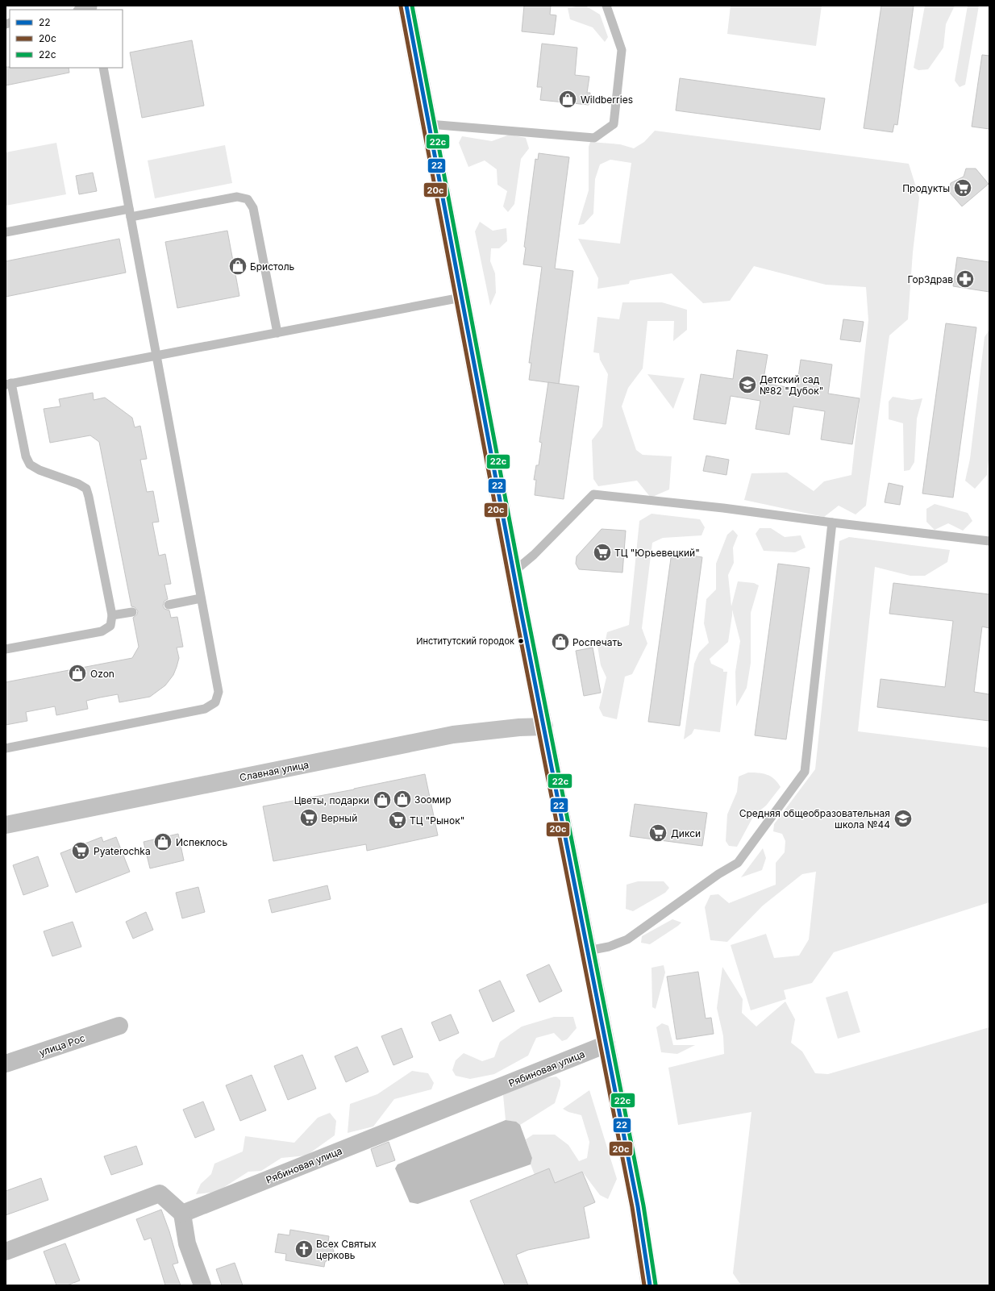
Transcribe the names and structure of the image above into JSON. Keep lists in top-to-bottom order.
{
  "streets": {
    "street": ["Славная улица", "улица Рос", "Рябиновая улица"]
  },
  "places": {
    "shop": [
      "Wildberries",
      "Бристоль",
      "Роспечать",
      "Ozon",
      "Зоомир",
      "Цветы, подарки",
      "Испеклось"
    ],
    "supermarket": [
      "Продукты",
      "ТЦ \"Юрьевецкий\"",
      "Верный",
      "ТЦ \"Рынок\"",
      "Дикси",
      "Pyaterochka"
    ],
    "pharmacy": ["ГорЗдрав"],
    "school or university": ["Детский сад №82 \"Дубок\"", "Средняя общеобразовательная школа №44"],
    "other": ["Институтский городок"],
    "church": ["Всех Святых церковь"]
  },
  "lines": ["transit line 22", "transit line 22c", "transit line 20с"],
  "legend": ["22", "20с", "22c"]
}
